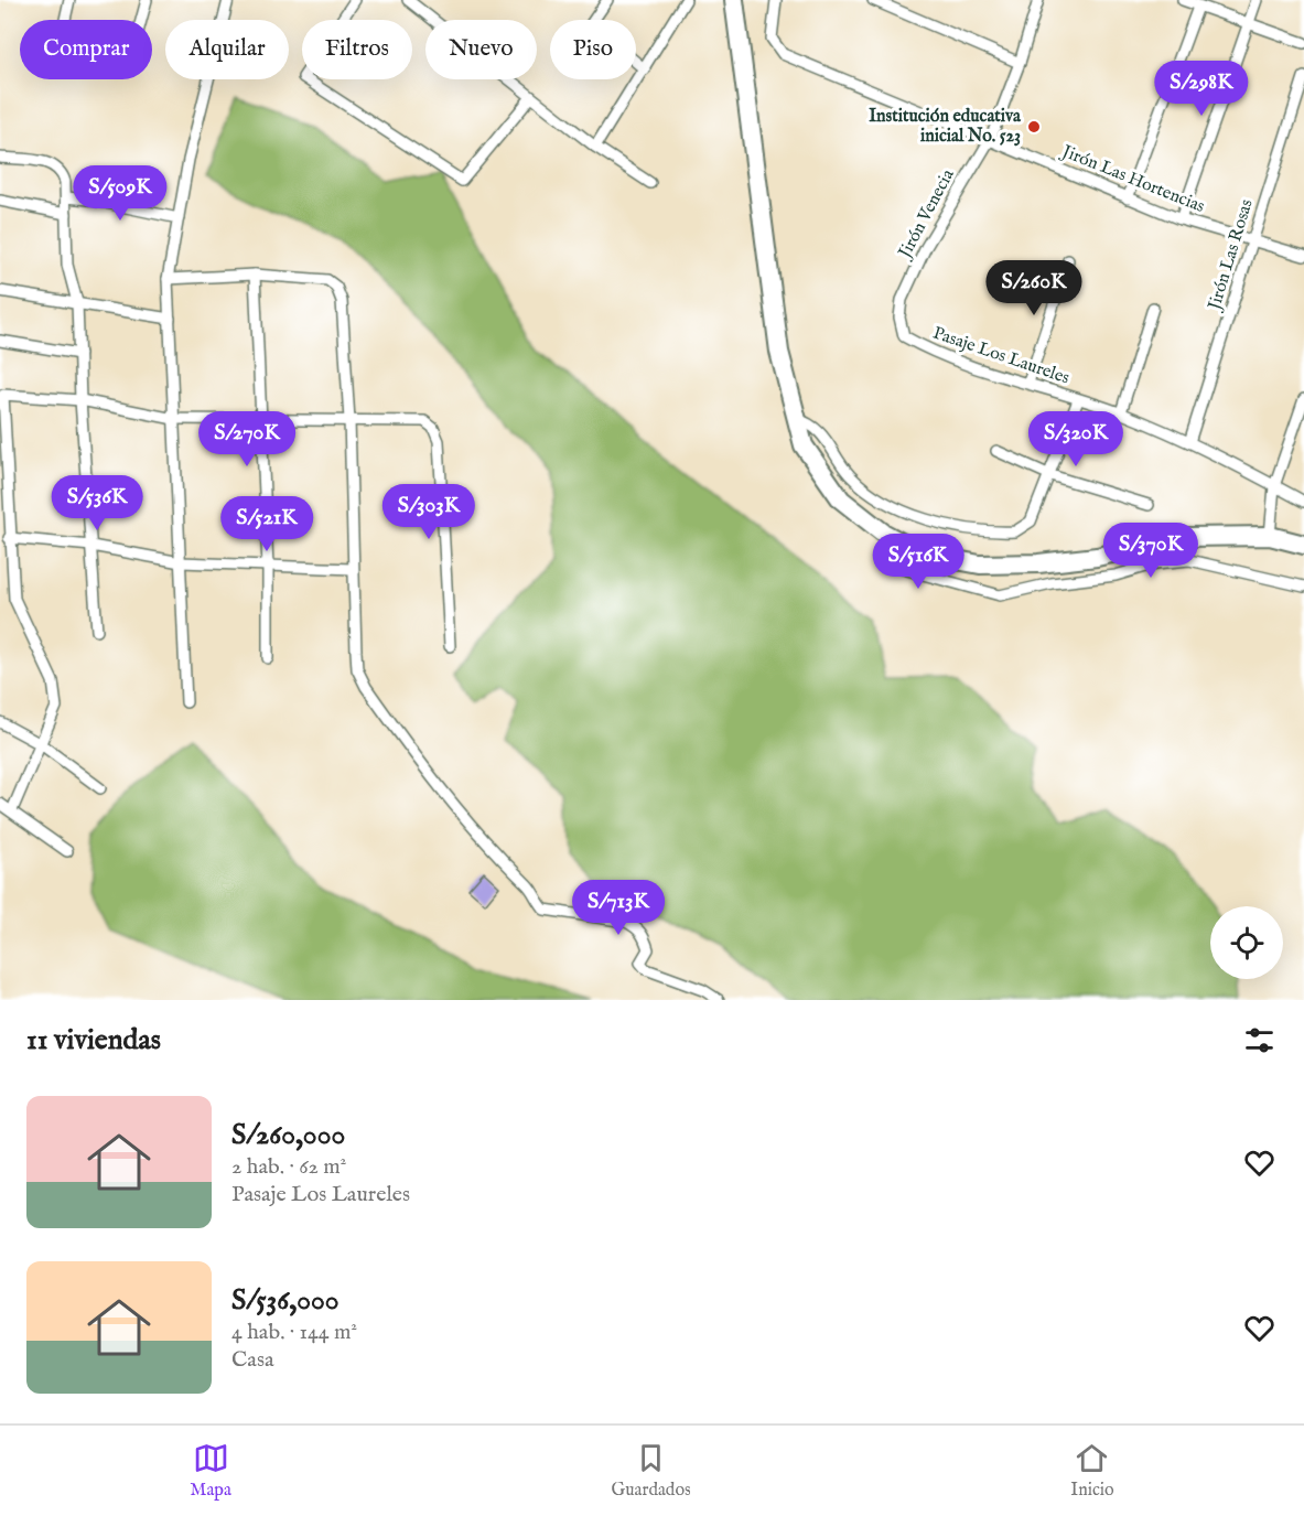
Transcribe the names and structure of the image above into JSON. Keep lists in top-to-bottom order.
{
  "streets": {
    "street": [
      "Jirón Las Hortencias",
      "Jirón Venecia",
      "Jirón Las Rosas",
      "Pasaje Los Laureles"
    ]
  },
  "crossings": [
    ["Jirón Las Hortencias", "Jirón Venecia"],
    ["Jirón Las Hortencias", "Jirón Las Rosas"],
    ["Jirón Venecia", "Pasaje Los Laureles"],
    ["Jirón Las Rosas", "Pasaje Los Laureles"]
  ],
  "places": ["Institución educativa inicial No. 523"],
  "page": {
    "chip": [
      "Comprar",
      "Alquilar",
      "Filtros",
      "Nuevo",
      "Piso"
    ],
    "price": [
      "S/298K",
      "S/509K",
      "S/260K",
      "S/270K",
      "S/320K",
      "S/536K",
      "S/303K",
      "S/521K",
      "S/370K",
      "S/516K",
      "S/713K"
    ],
    "heading": "11 viviendas",
    "list": [
      {
        "name": "S/260,000",
        "note": "2 hab. · 62 m² · Pasaje Los Laureles"
      },
      {
        "name": "S/536,000",
        "note": "4 hab. · 144 m² · Casa"
      }
    ],
    "tabs": ["Mapa", "Guardados", "Inicio"]
  }
}
